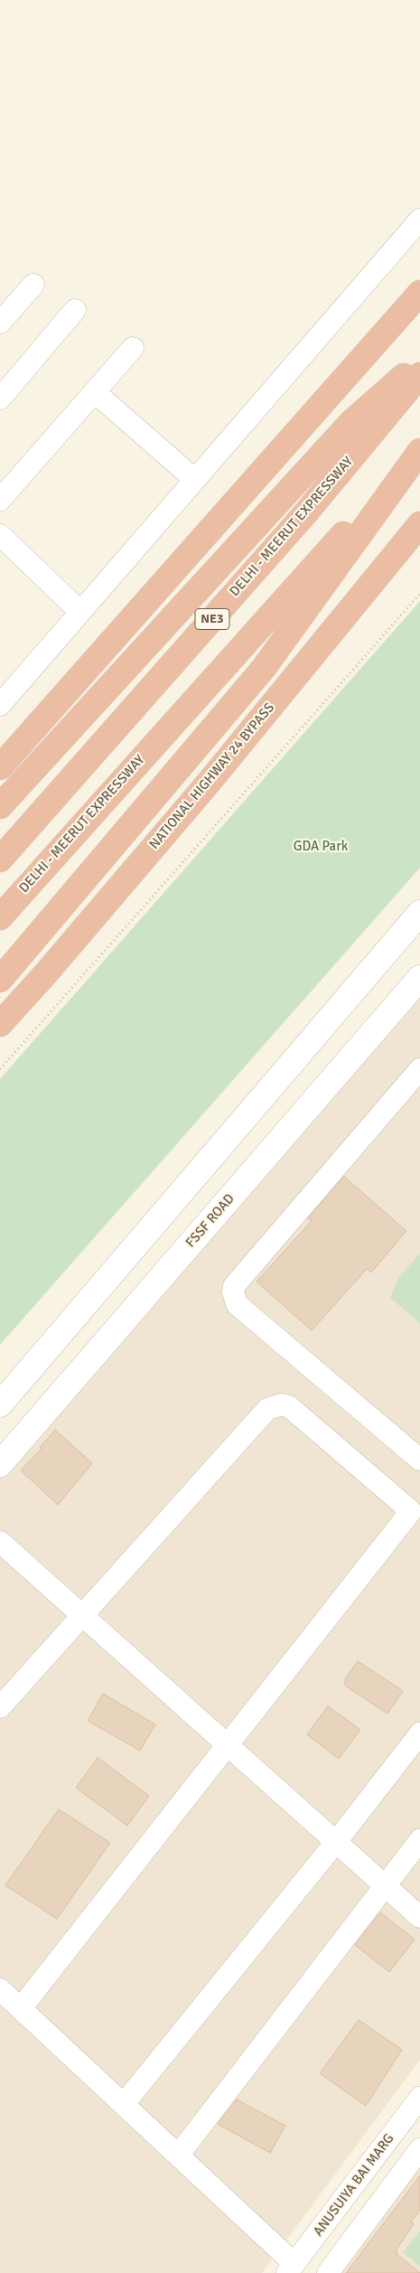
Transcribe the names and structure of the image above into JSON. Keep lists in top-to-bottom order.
{
  "streets": {
    "highway": ["DELHI - MEERUT EXPRESSWAY", "NE3", "NATIONAL HIGHWAY 24 BYPASS"],
    "street": ["FSSF ROAD", "ANUSUIYA BAI MARG"]
  },
  "parks": ["GDA Park"]
}
